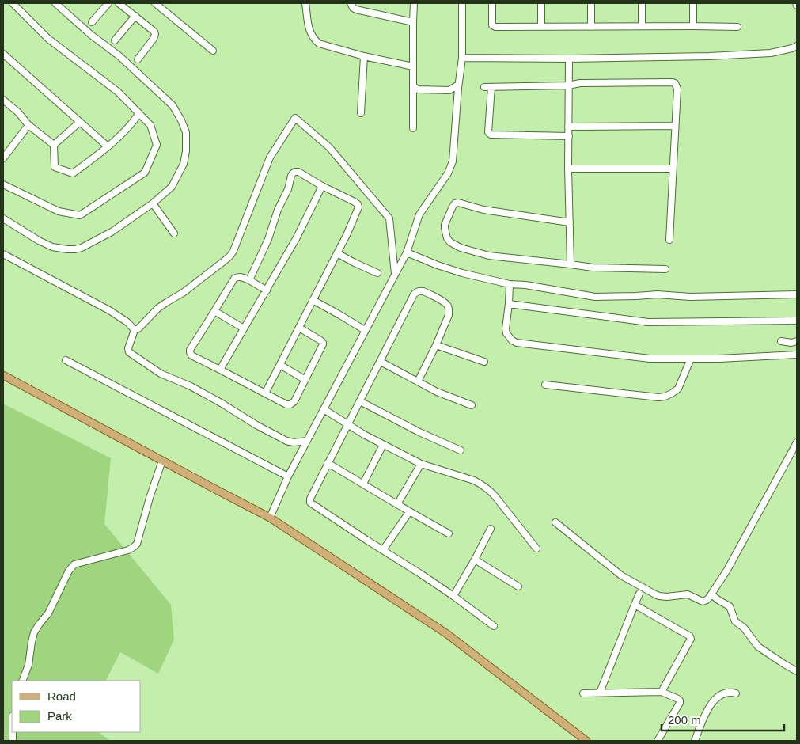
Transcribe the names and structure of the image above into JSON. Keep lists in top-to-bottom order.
{
  "legend": ["Road", "Park"],
  "scale_bar": "200 m"
}
